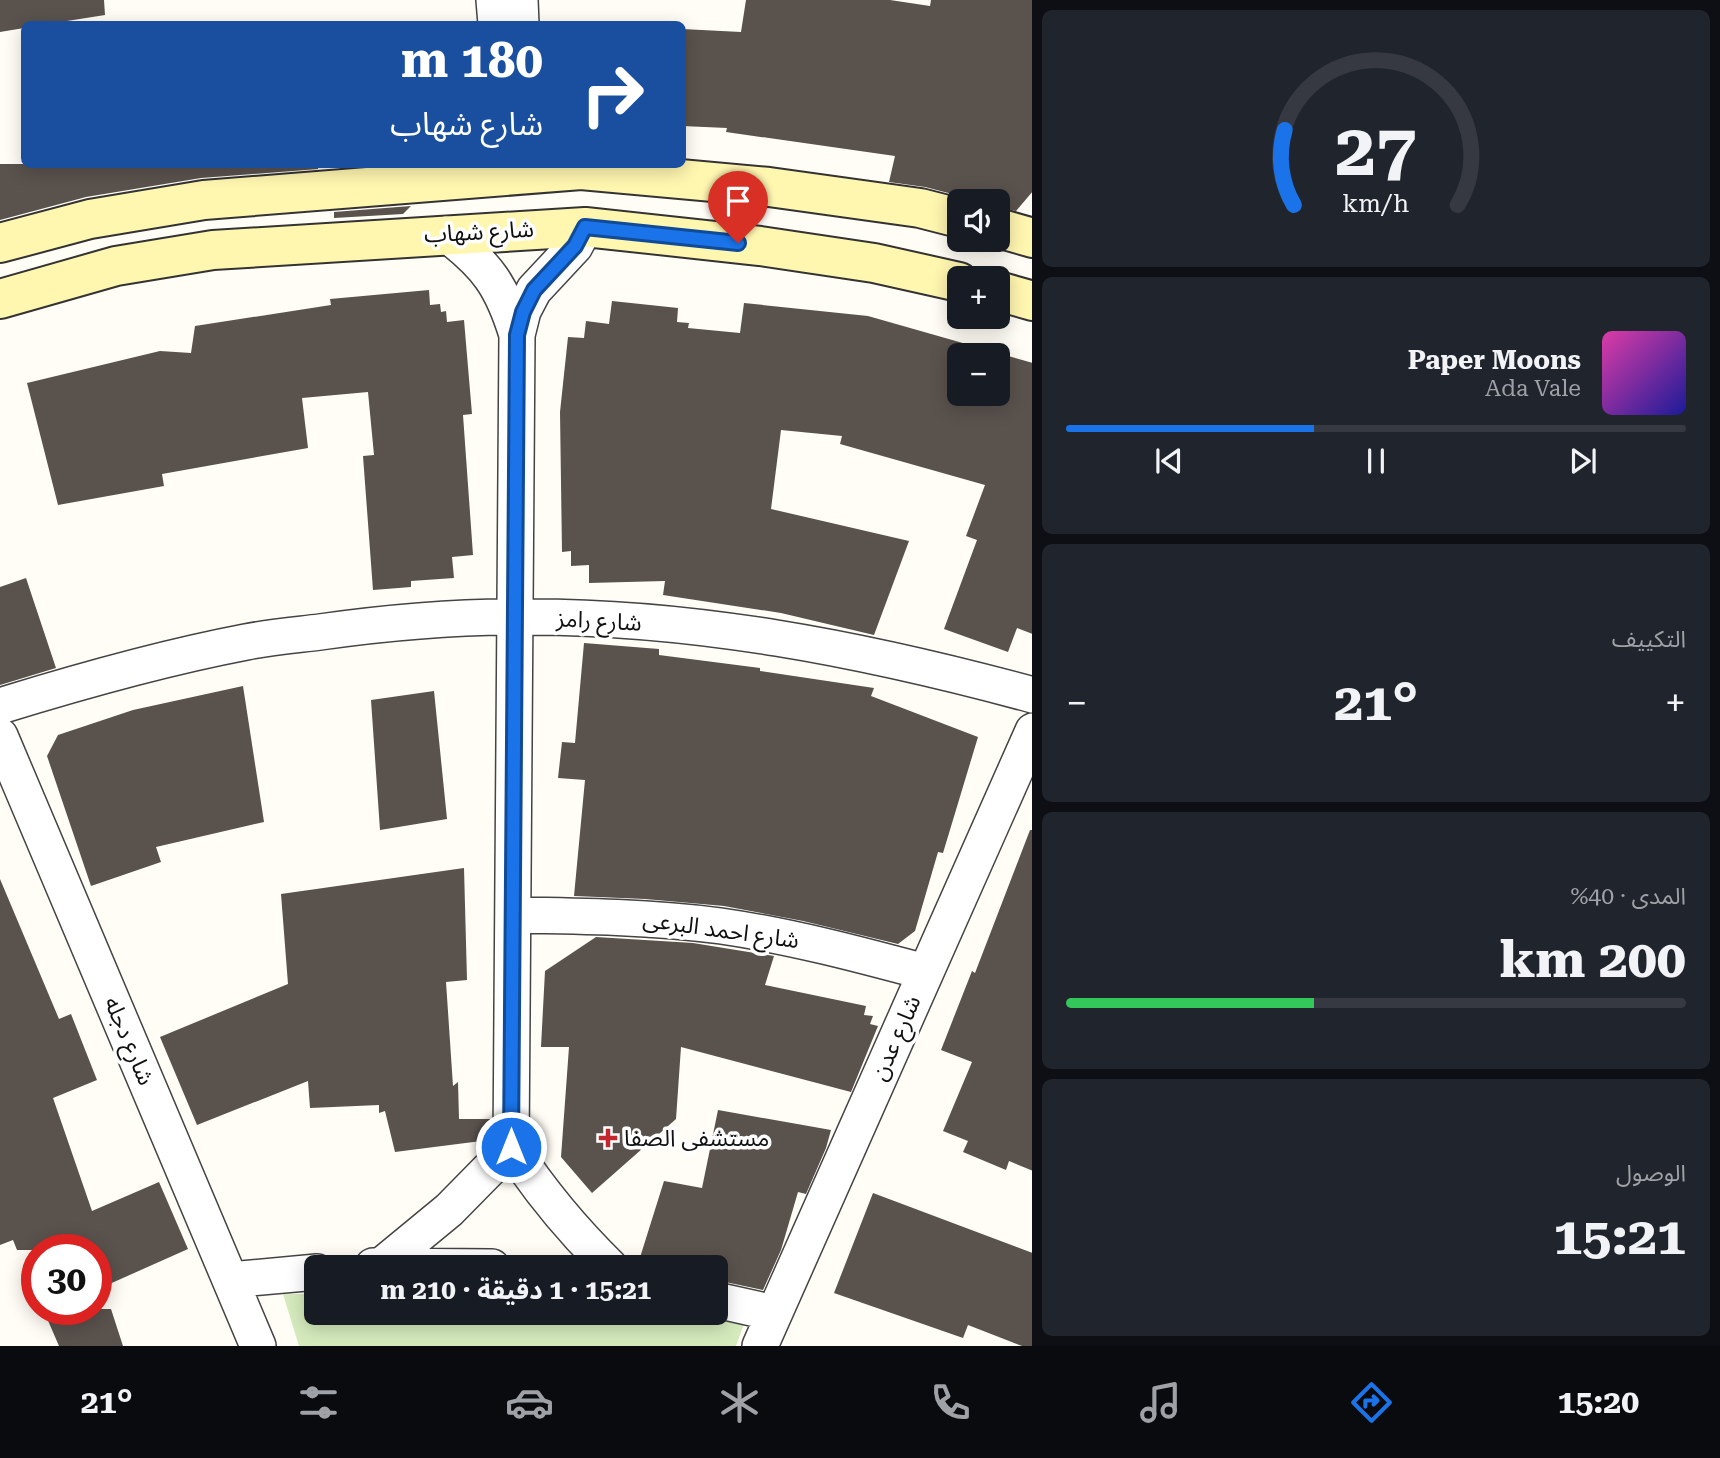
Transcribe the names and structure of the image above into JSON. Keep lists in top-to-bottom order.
{
  "streets": {
    "street": [
      "شارع شهاب",
      "شارع رامز",
      "شارع احمد البرعى",
      "شارع عدن",
      "شارع دجله"
    ]
  },
  "crossings": [
    ["شارع احمد البرعى", "شارع عدن"]
  ],
  "places": {
    "health": ["مستشفى الصفا"]
  },
  "page": {
    "turn": ["180 m", "شارع شهاب"],
    "map_buttons": ["+", "−"],
    "song": ["Paper Moons", "Ada Vale"],
    "tile": [
      "التكييف",
      ["المدى · 40%", "200 km"],
      ["الوصول", "15:21"]
    ],
    "heat": ["−", "21°", "+"],
    "limit": "30",
    "trip": "15:21 · 1 دقيقة · 210 m",
    "tabs": ["15:20", "21°"],
    "gauge": ["27", "km/h"]
  }
}
